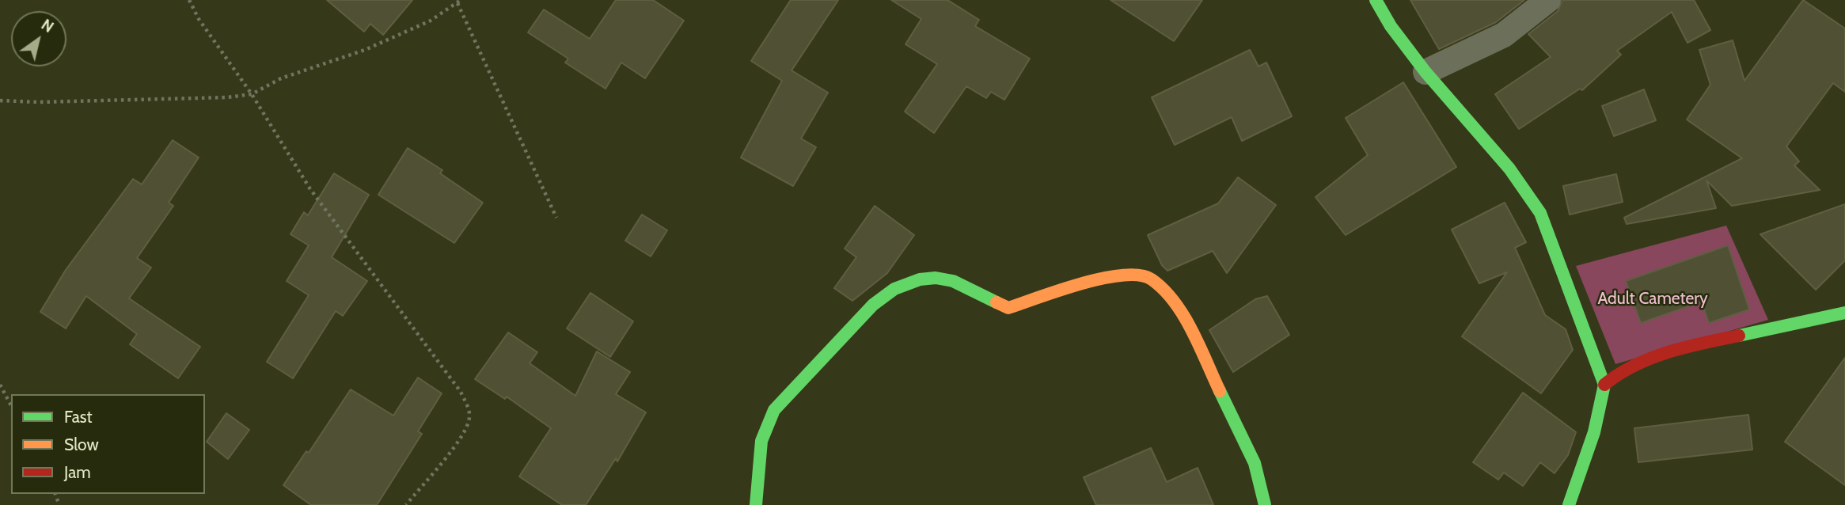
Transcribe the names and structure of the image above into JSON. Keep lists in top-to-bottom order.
{
  "parks": ["Adult Cametery"],
  "legend": ["Fast", "Slow", "Jam"],
  "north": "top right"
}
